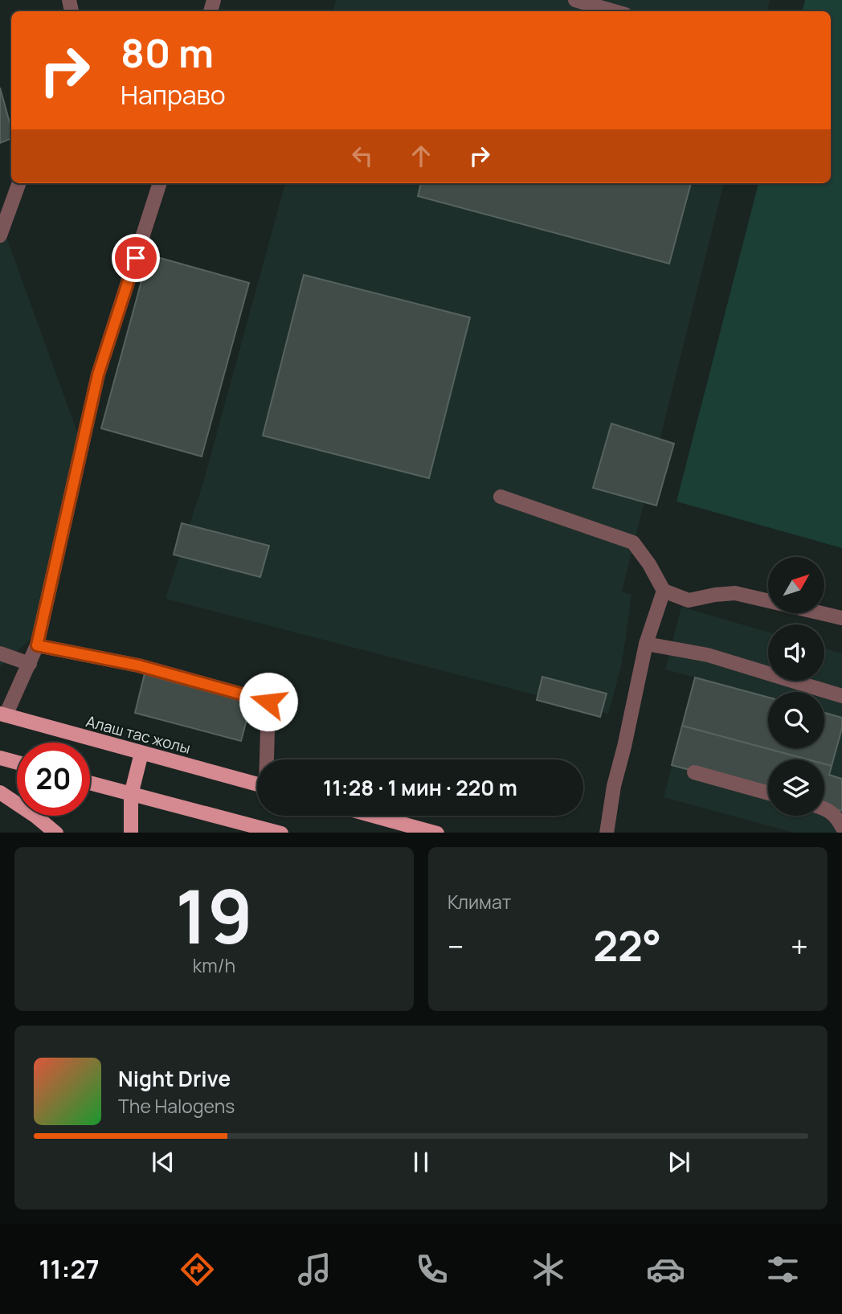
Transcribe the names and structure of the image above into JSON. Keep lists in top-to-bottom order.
{
  "streets": {
    "main road": ["Алаш тас жолы"]
  },
  "north": "top right",
  "page": {
    "turn": ["80 m", "Направо"],
    "limit": "20",
    "trip": "11:28 · 1 мин · 220 m",
    "tile": [
      ["19", "km/h"],
      "Климат"
    ],
    "heat": ["−", "22°", "+"],
    "song": ["Night Drive", "The Halogens"],
    "tabs": "11:27"
  }
}
